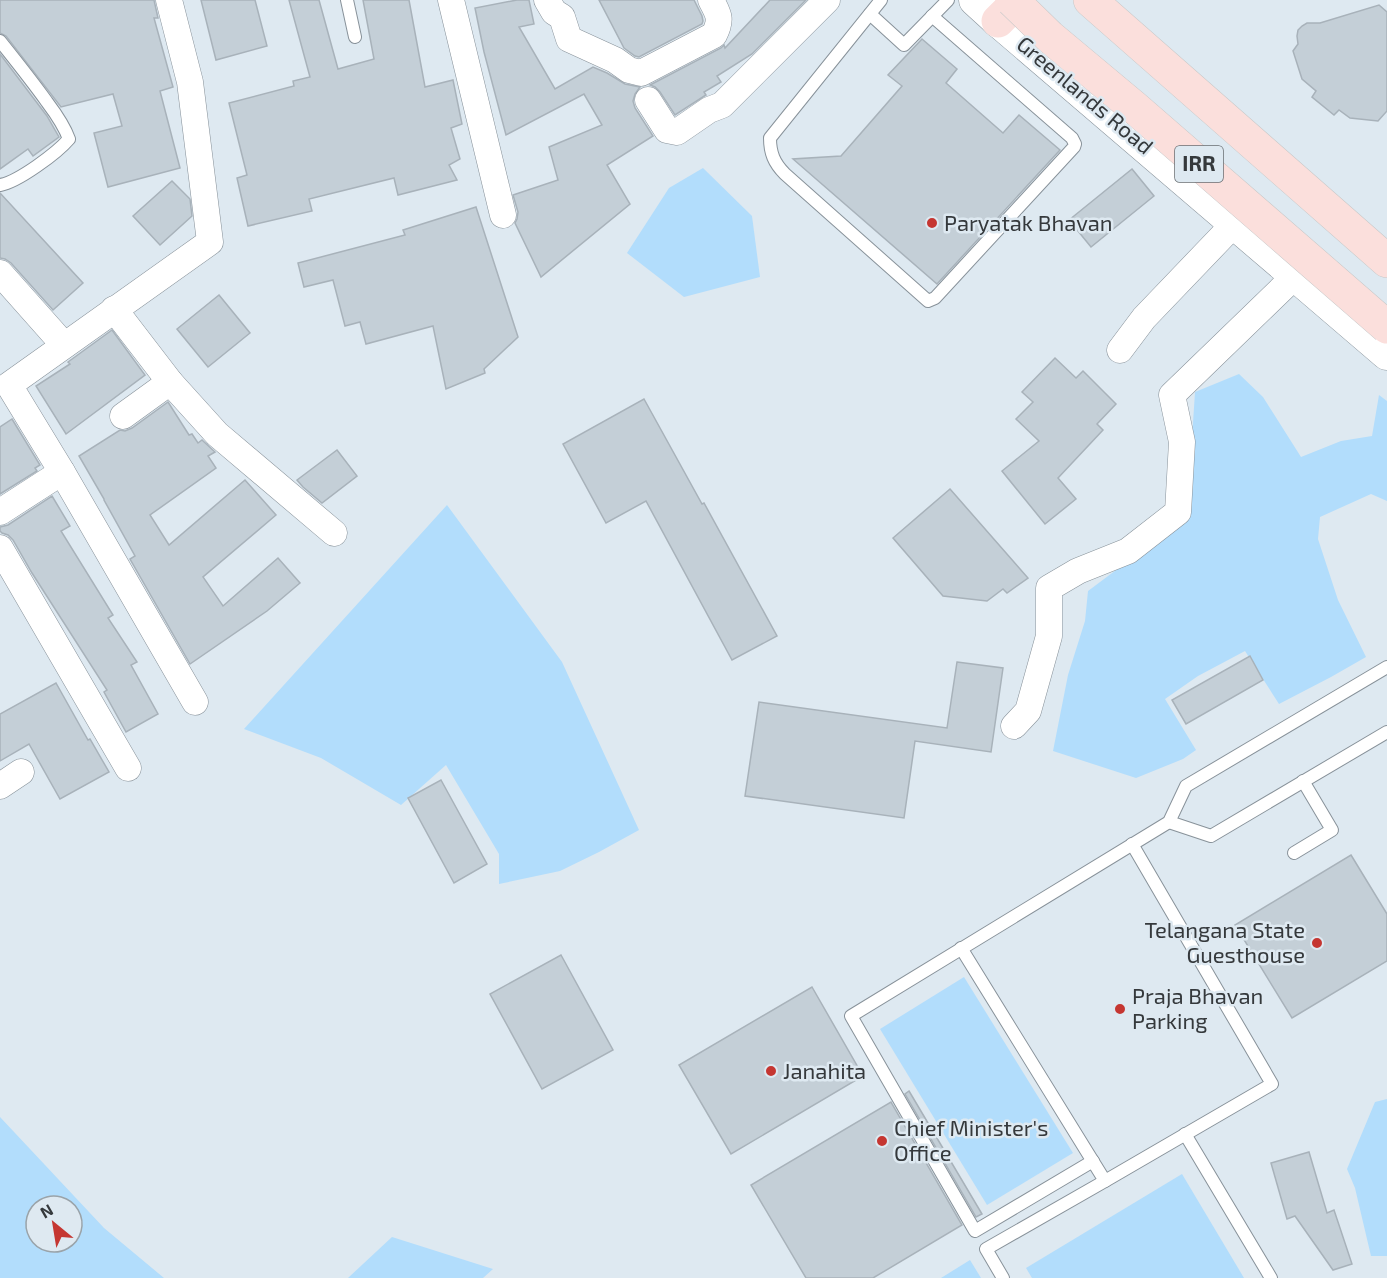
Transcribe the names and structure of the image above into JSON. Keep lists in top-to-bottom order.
{
  "streets": {
    "main road": ["IRR"],
    "street": ["Greenlands Road"]
  },
  "crossings": [
    ["Greenlands Road", "IRR"]
  ],
  "places": [
    "Paryatak Bhavan",
    "Telangana State Guesthouse",
    "Praja Bhavan Parking",
    "Janahita",
    "Chief Minister's Office"
  ],
  "north": "top left"
}
